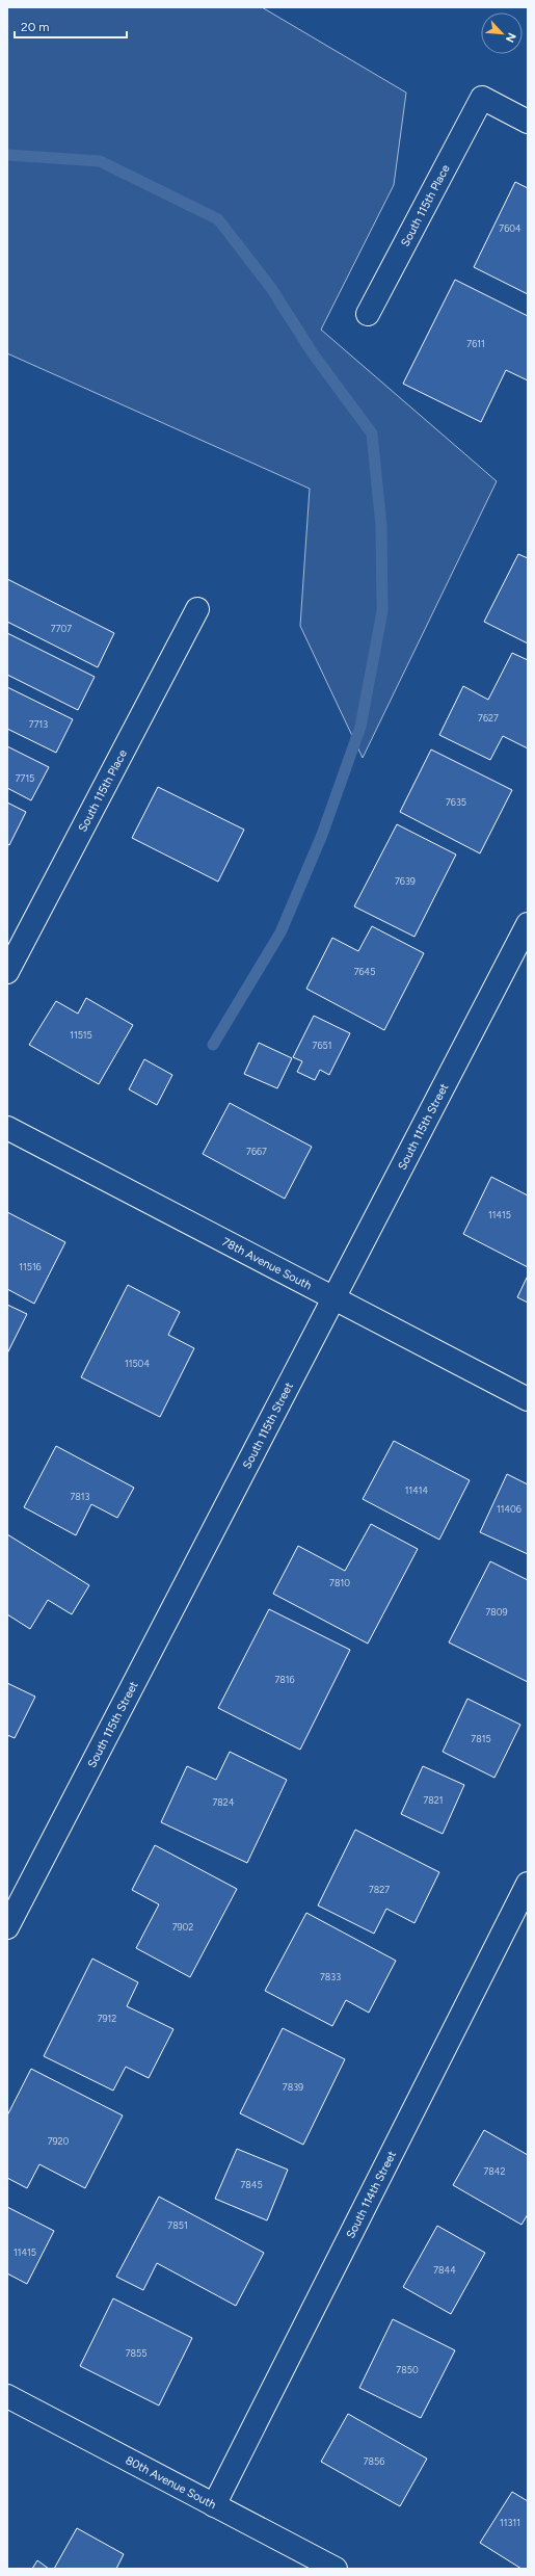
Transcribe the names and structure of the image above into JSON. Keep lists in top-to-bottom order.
{
  "streets": {
    "street": [
      "South 115th Place",
      "South 115th Street",
      "78th Avenue South",
      "South 114th Street",
      "80th Avenue South"
    ]
  },
  "crossings": [
    ["South 115th Street", "78th Avenue South"],
    ["South 114th Street", "80th Avenue South"]
  ],
  "house_numbers": [
    "7604",
    "7611",
    "7707",
    "7627",
    "7713",
    "7715",
    "7635",
    "7639",
    "7645",
    "11515",
    "7651",
    "7667",
    "11415",
    "11516",
    "11504",
    "11414",
    "7813",
    "11406",
    "7810",
    "7809",
    "7816",
    "7815",
    "7821",
    "7824",
    "7827",
    "7902",
    "7833",
    "7912",
    "7839",
    "7920",
    "7842",
    "7845",
    "7851",
    "11415",
    "7844",
    "7855",
    "7850",
    "7856",
    "11311"
  ],
  "scale_bar": "20 m",
  "north": "bottom right"
}
